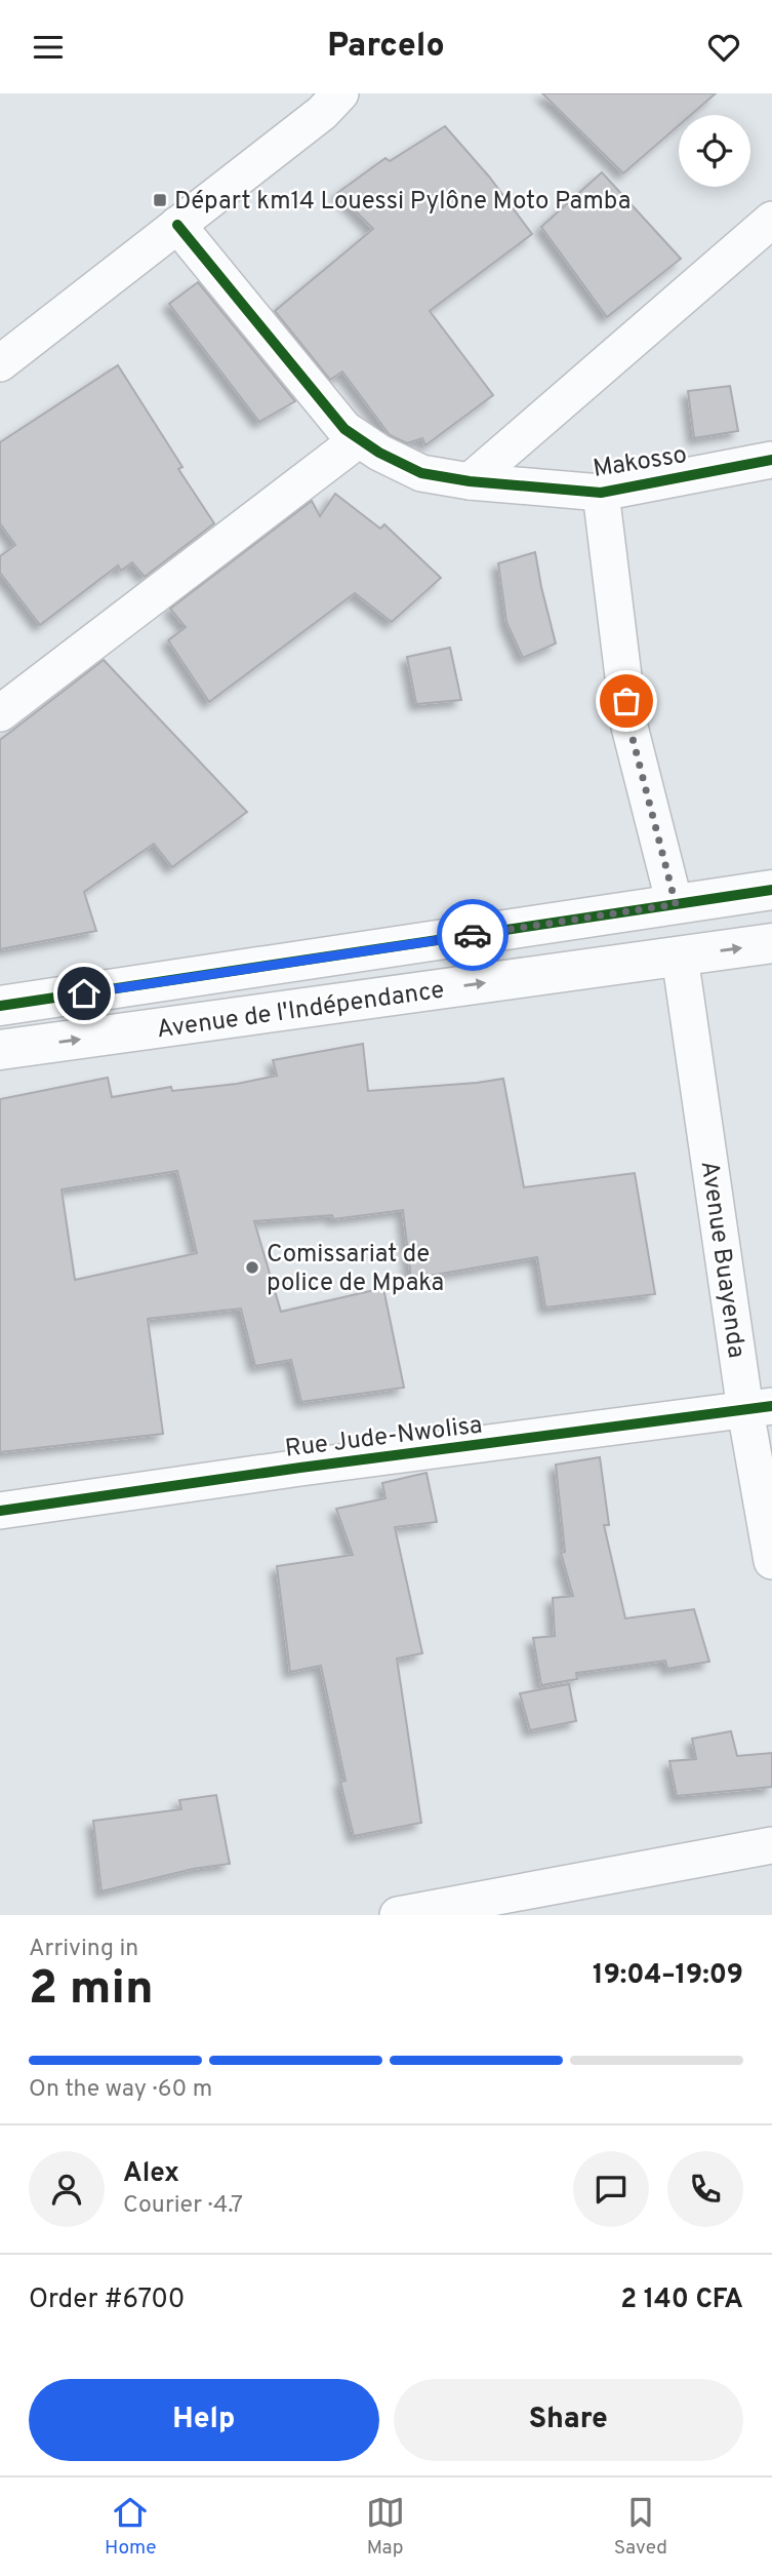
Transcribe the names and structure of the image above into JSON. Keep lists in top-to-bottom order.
{
  "streets": {
    "street": [
      "Makosso",
      "Avenue de l'Indépendance",
      "Avenue Buayenda",
      "Rue Jude-Nwolisa"
    ]
  },
  "crossings": [
    ["Avenue de l'Indépendance", "Avenue Buayenda"],
    ["Avenue Buayenda", "Rue Jude-Nwolisa"]
  ],
  "places": {
    "transit": ["Départ km14 Louessi Pylône Moto Pamba"],
    "other": ["Comissariat de police de Mpaka"]
  },
  "page": {
    "header": "Parcelo",
    "heading": ["2 min", "Arriving in", "19:04–19:09"],
    "panel": [
      "Alex",
      "Courier · 4.7",
      "Order #6700",
      "2 140 CFA"
    ],
    "bar": "On the way · 60 m",
    "buttons": ["Help", "Share"],
    "tabs": ["Home", "Map", "Saved"]
  }
}
